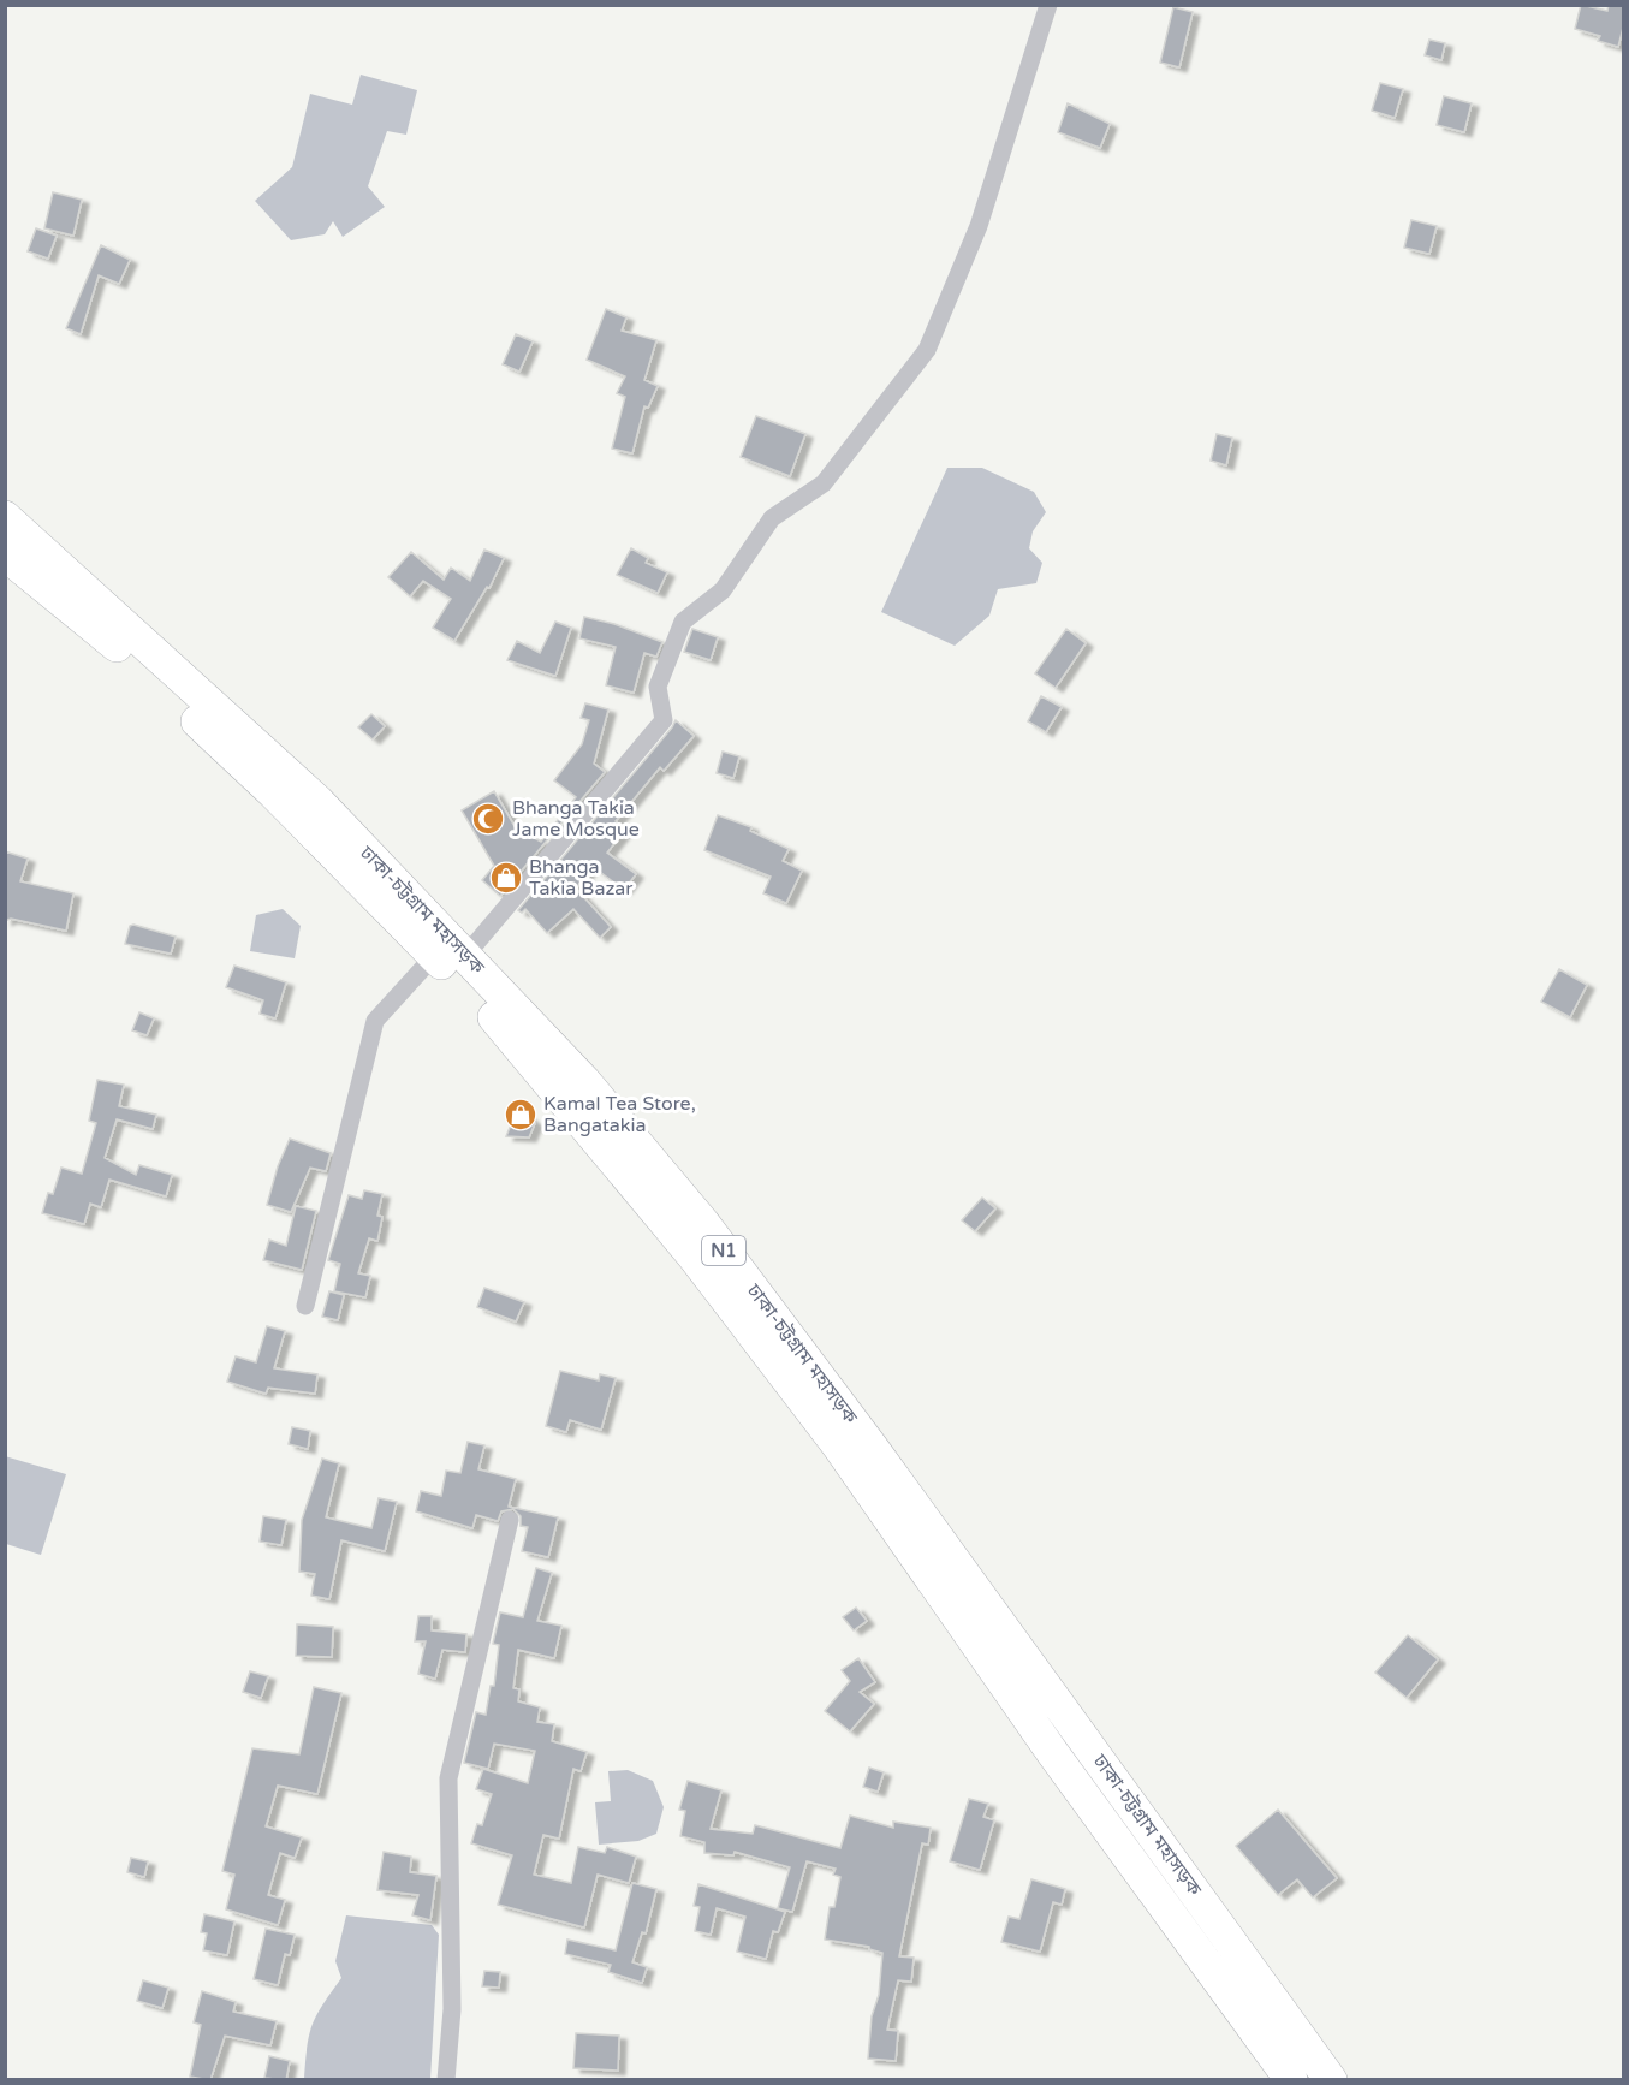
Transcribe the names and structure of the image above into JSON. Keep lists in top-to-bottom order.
{
  "streets": {
    "highway": ["ঢাকা-চট্টগ্রাম মহাসড়ক", "N1"]
  },
  "places": {
    "mosque": ["Bhanga Takia Jame Mosque"],
    "shop": ["Bhanga Takia Bazar", "Kamal Tea Store, Bangatakia"]
  }
}
